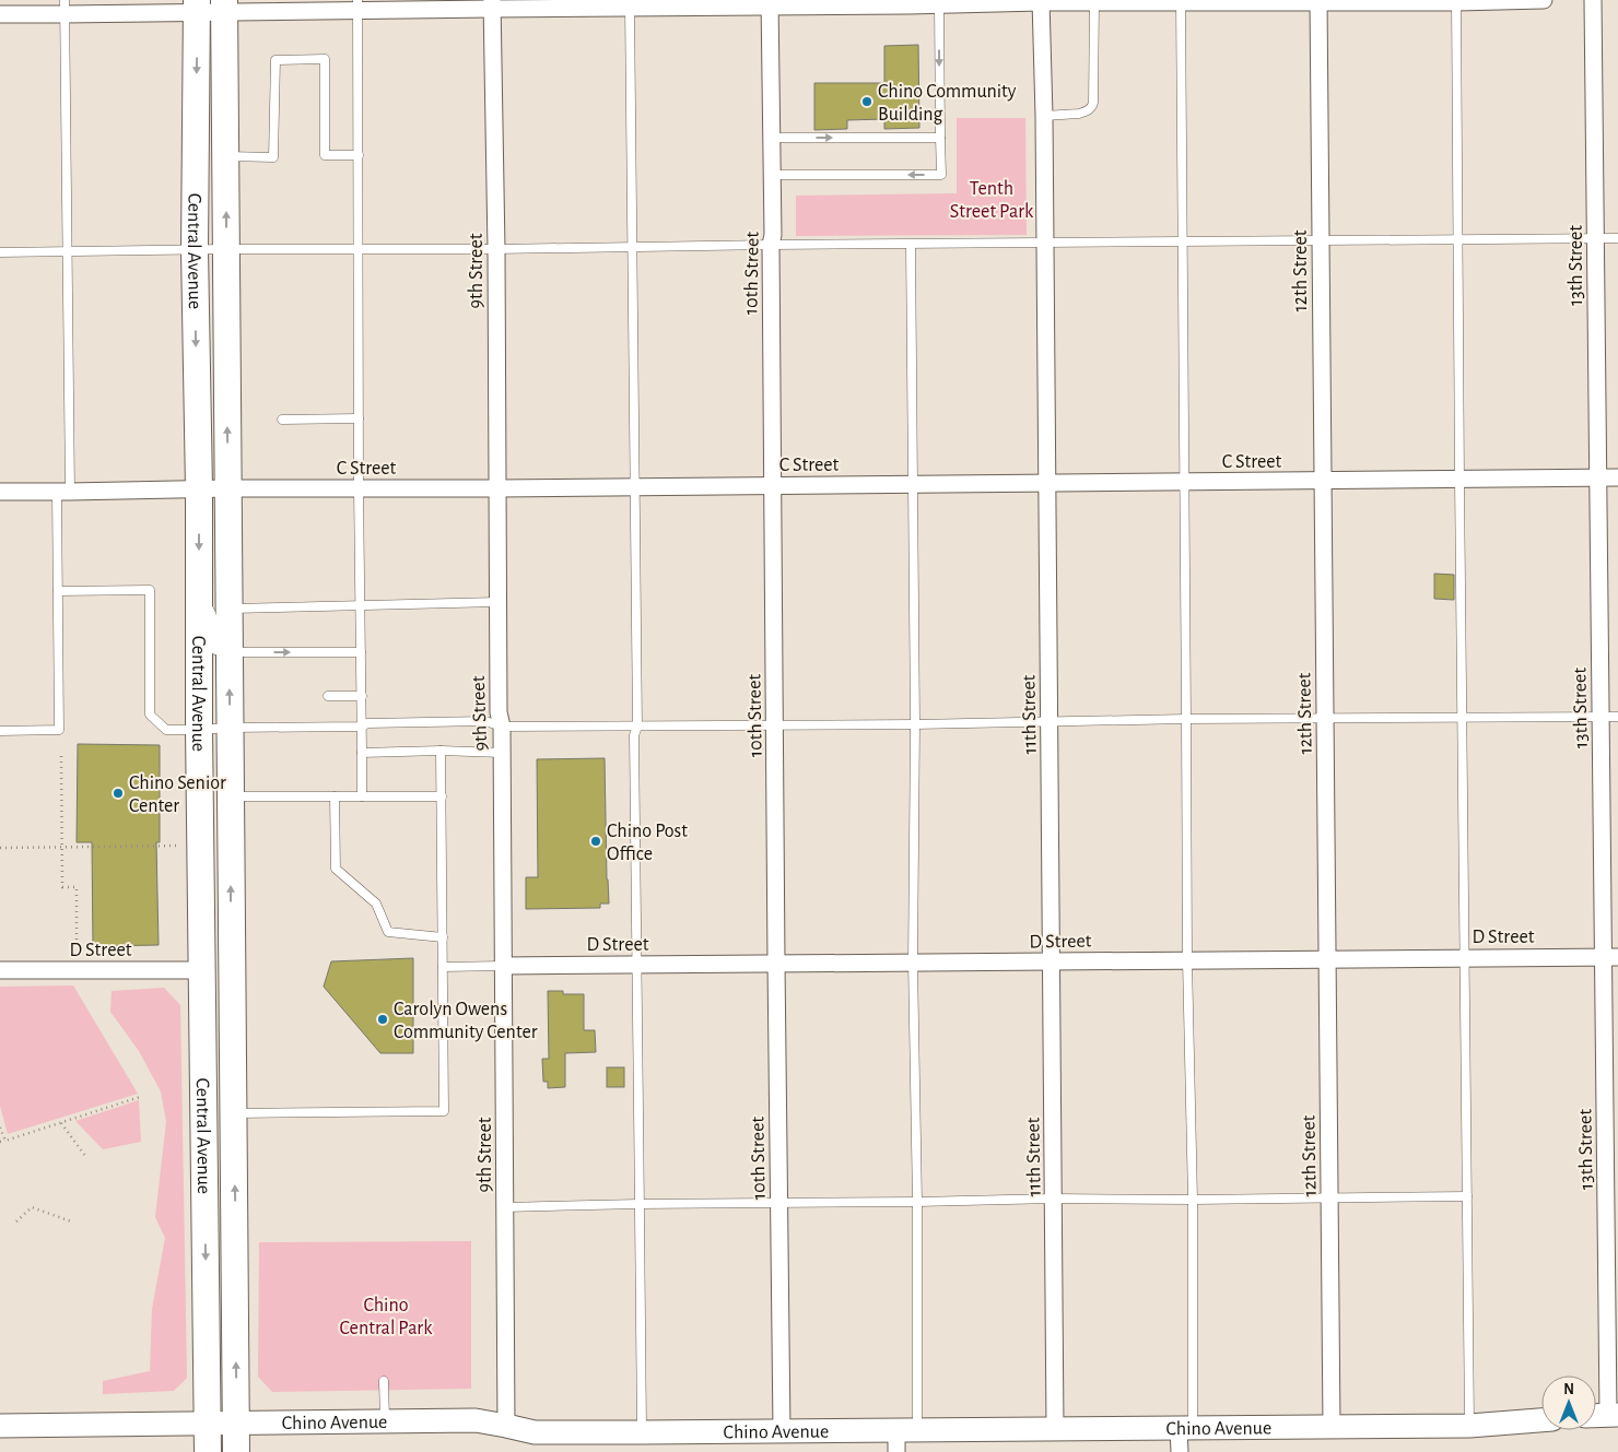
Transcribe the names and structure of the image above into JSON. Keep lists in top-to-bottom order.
{
  "streets": {
    "main road": ["Central Avenue", "Chino Avenue"],
    "street": [
      "13th Street",
      "9th Street",
      "12th Street",
      "10th Street",
      "C Street",
      "11th Street",
      "D Street"
    ]
  },
  "crossings": [
    ["Central Avenue", "C Street"],
    ["Central Avenue", "D Street"],
    ["Central Avenue", "Chino Avenue"],
    ["13th Street", "C Street"],
    ["13th Street", "D Street"],
    ["9th Street", "C Street"],
    ["9th Street", "D Street"],
    ["9th Street", "Chino Avenue"],
    ["12th Street", "C Street"],
    ["12th Street", "D Street"],
    ["12th Street", "Chino Avenue"],
    ["10th Street", "C Street"],
    ["10th Street", "D Street"],
    ["10th Street", "Chino Avenue"],
    ["C Street", "11th Street"],
    ["11th Street", "D Street"],
    ["11th Street", "Chino Avenue"]
  ],
  "parks": ["Tenth Street Park", "Chino Central Park"],
  "places": [
    "Chino Community Building",
    "Chino Senior Center",
    "Chino Post Office",
    "Carolyn Owens Community Center"
  ],
  "north": "top"
}
